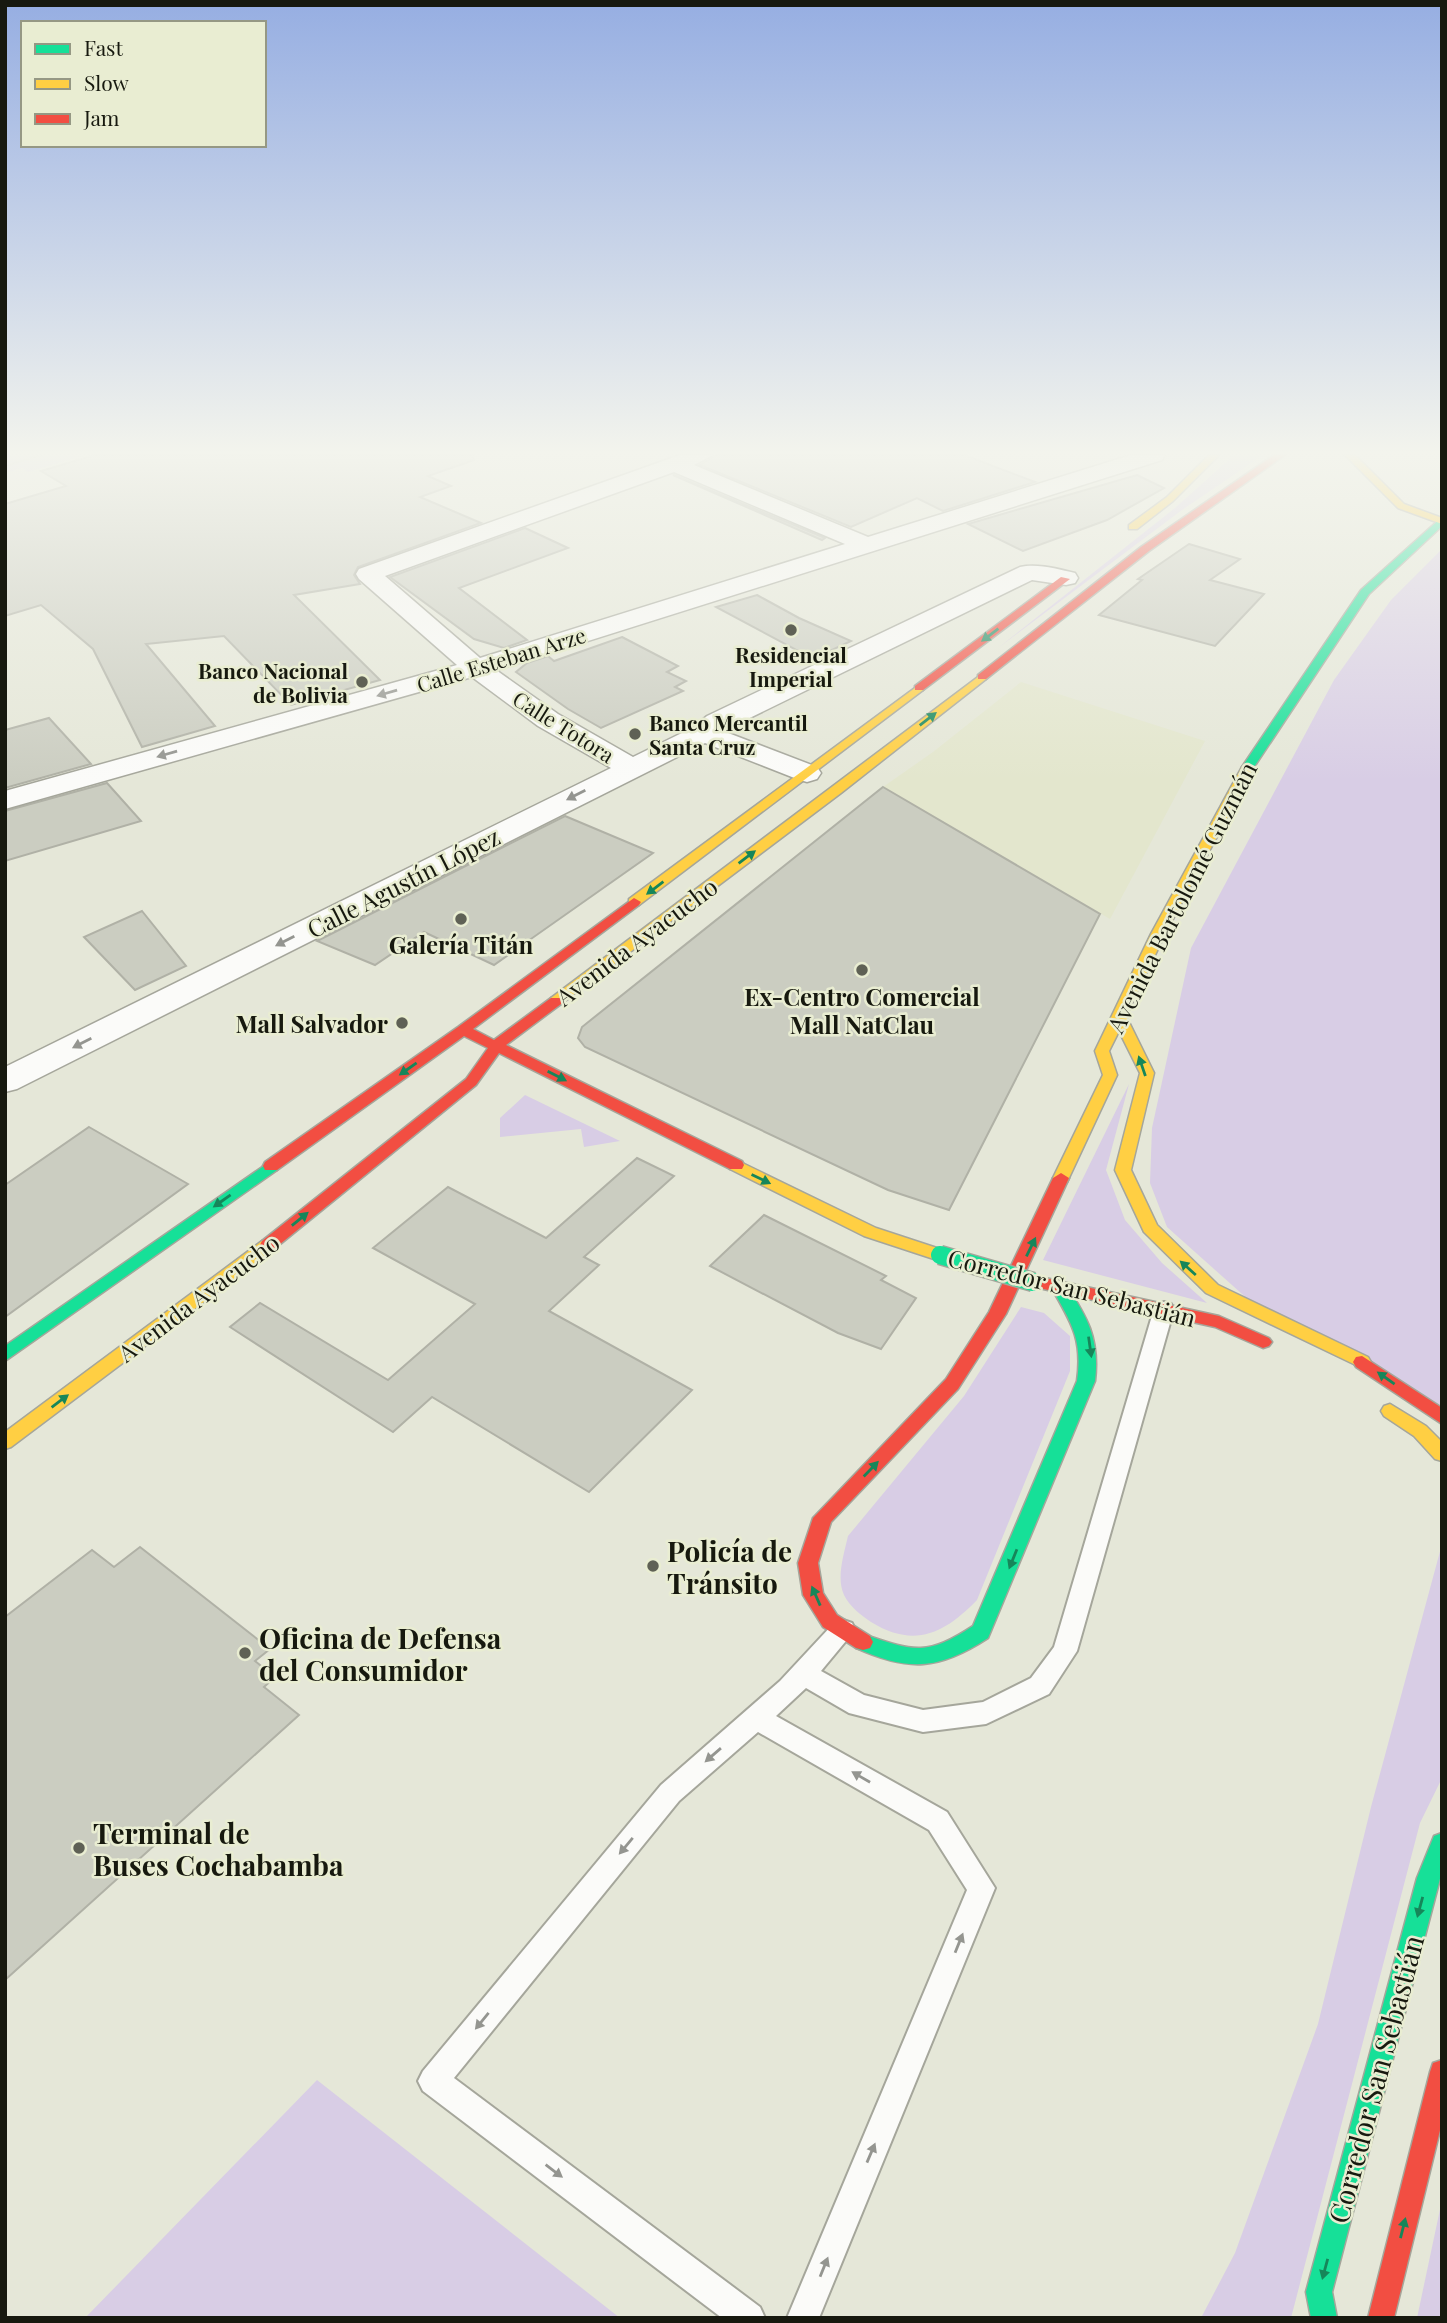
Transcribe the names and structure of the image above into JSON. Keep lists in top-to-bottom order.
{
  "streets": {
    "street": [
      "Calle Esteban Arze",
      "Calle Totora",
      "Calle Agustín López",
      "Avenida Bartolomé Guzmán",
      "Avenida Ayacucho",
      "Corredor San Sebastián"
    ]
  },
  "crossings": [
    ["Calle Esteban Arze", "Calle Totora"],
    ["Calle Totora", "Calle Agustín López"],
    ["Calle Agustín López", "Avenida Ayacucho"],
    ["Avenida Bartolomé Guzmán", "Corredor San Sebastián"],
    ["Avenida Ayacucho", "Corredor San Sebastián"]
  ],
  "one_way": ["Calle Esteban Arze", "Calle Agustín López"],
  "places": [
    "Residencial Imperial",
    "Banco Nacional de Bolivia",
    "Banco Mercantil Santa Cruz",
    "Galería Titán",
    "Ex-Centro Comercial Mall NatClau",
    "Mall Salvador",
    "Policía de Tránsito",
    "Oficina de Defensa del Consumidor",
    "Terminal de Buses Cochabamba"
  ],
  "legend": ["Fast", "Slow", "Jam"]
}
